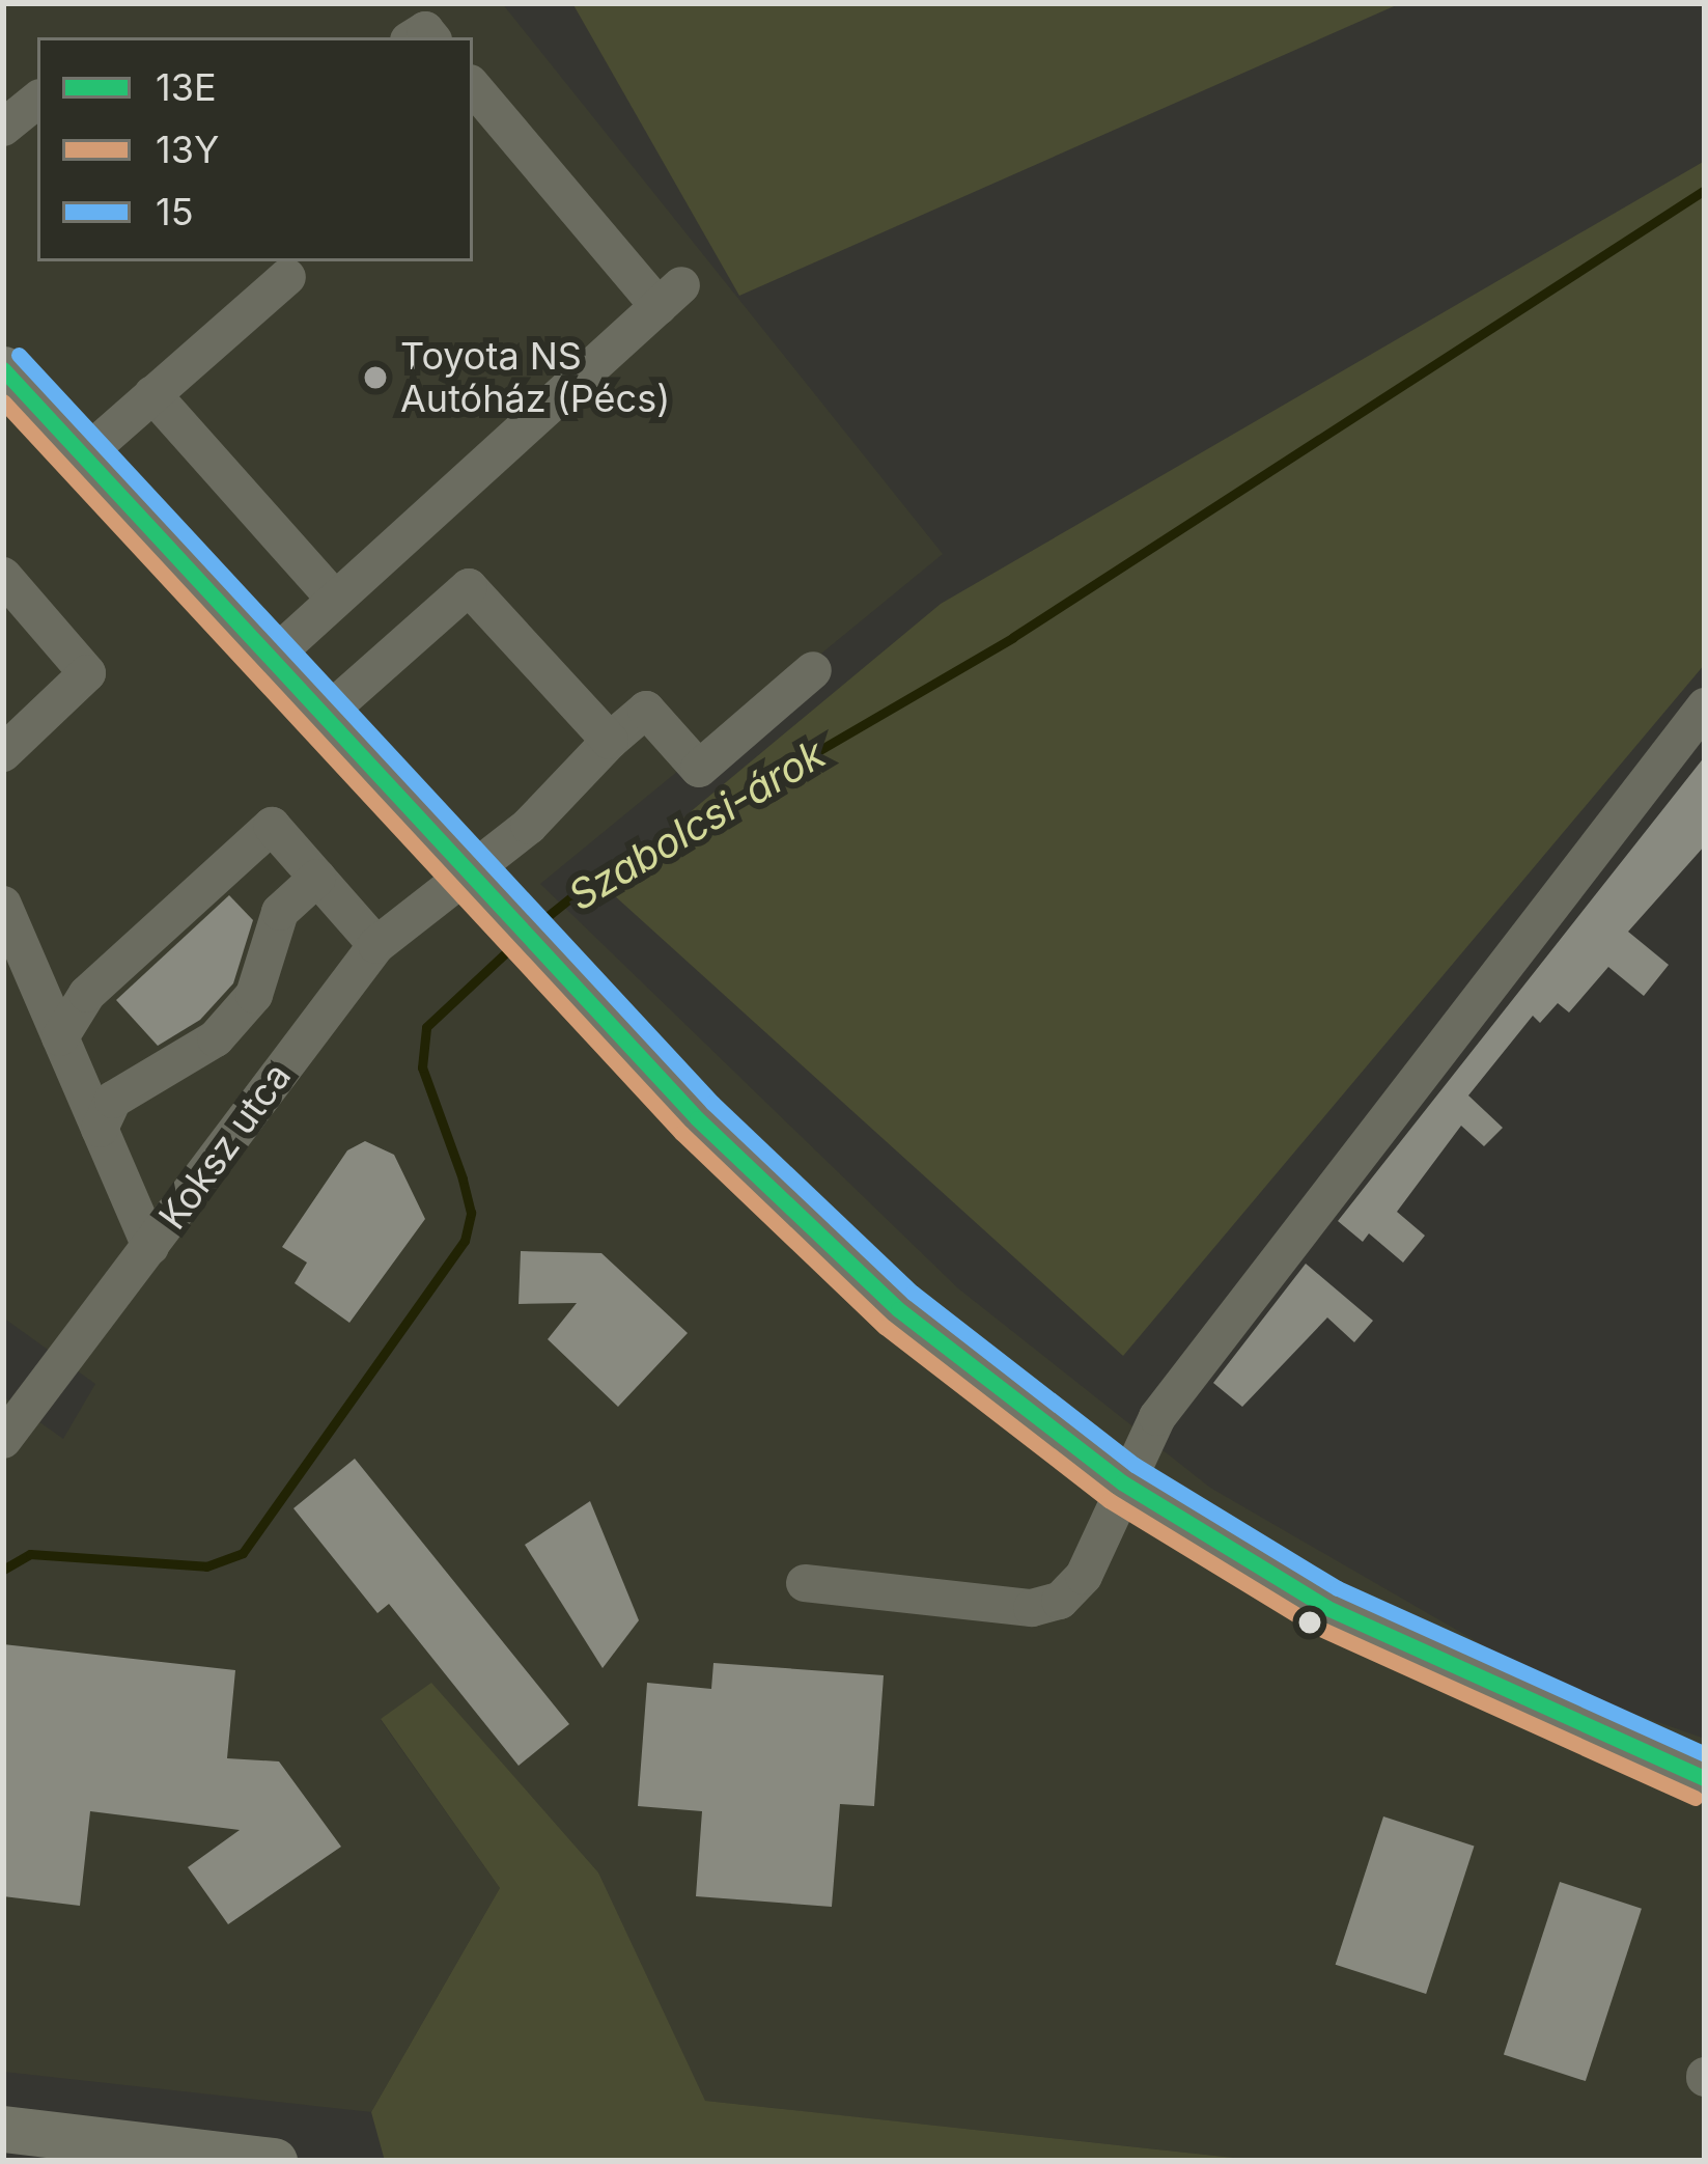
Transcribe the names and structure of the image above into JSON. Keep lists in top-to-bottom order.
{
  "streets": {
    "street": ["Koksz utca"]
  },
  "water": ["Szabolcsi-árok"],
  "places": ["Toyota NS Autóház (Pécs)"],
  "lines": ["transit line 15", "transit line 13E", "transit line 13Y"],
  "legend": ["13E", "13Y", "15"]
}
